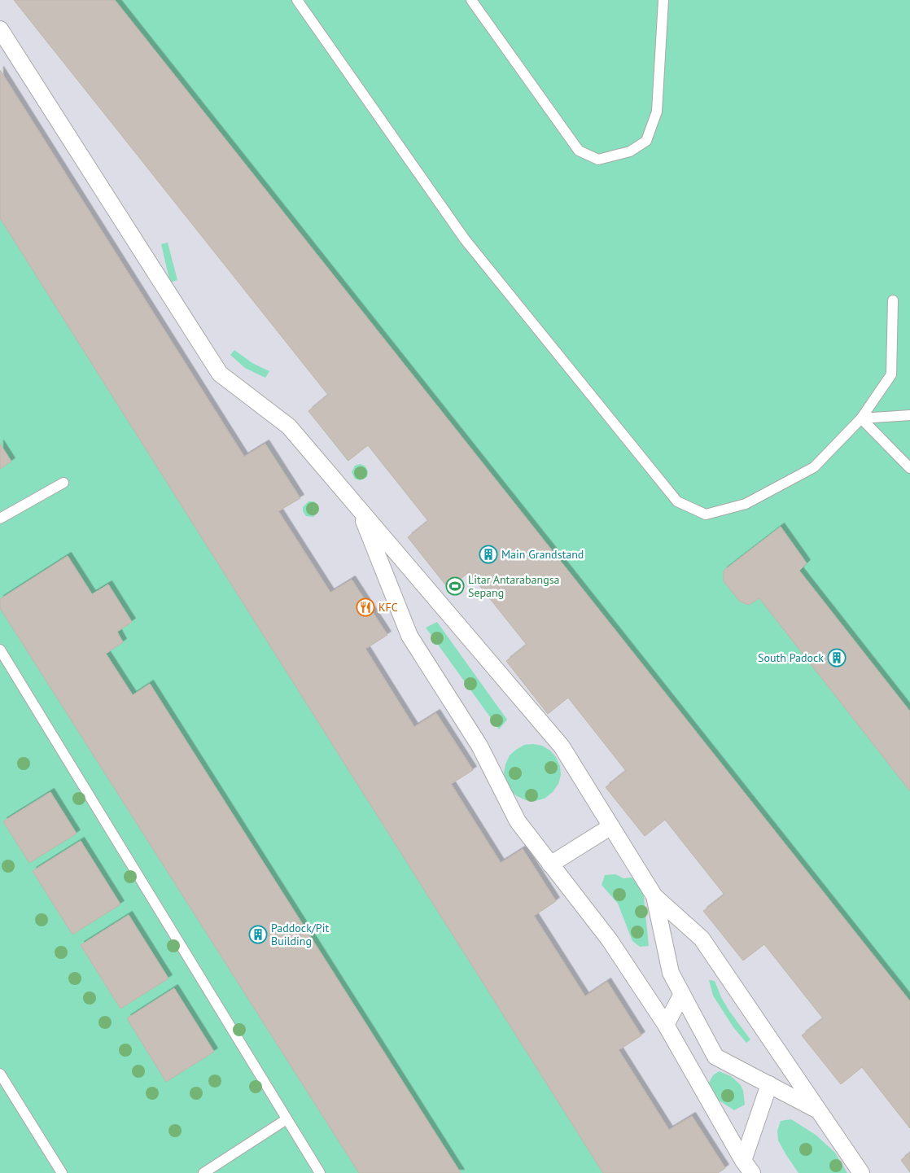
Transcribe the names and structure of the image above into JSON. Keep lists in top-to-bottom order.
{
  "places": {
    "building": ["Main Grandstand", "South Padock", "Paddock/Pit Building"],
    "sports": ["Litar Antarabangsa Sepang"],
    "restaurant": ["KFC"]
  }
}
